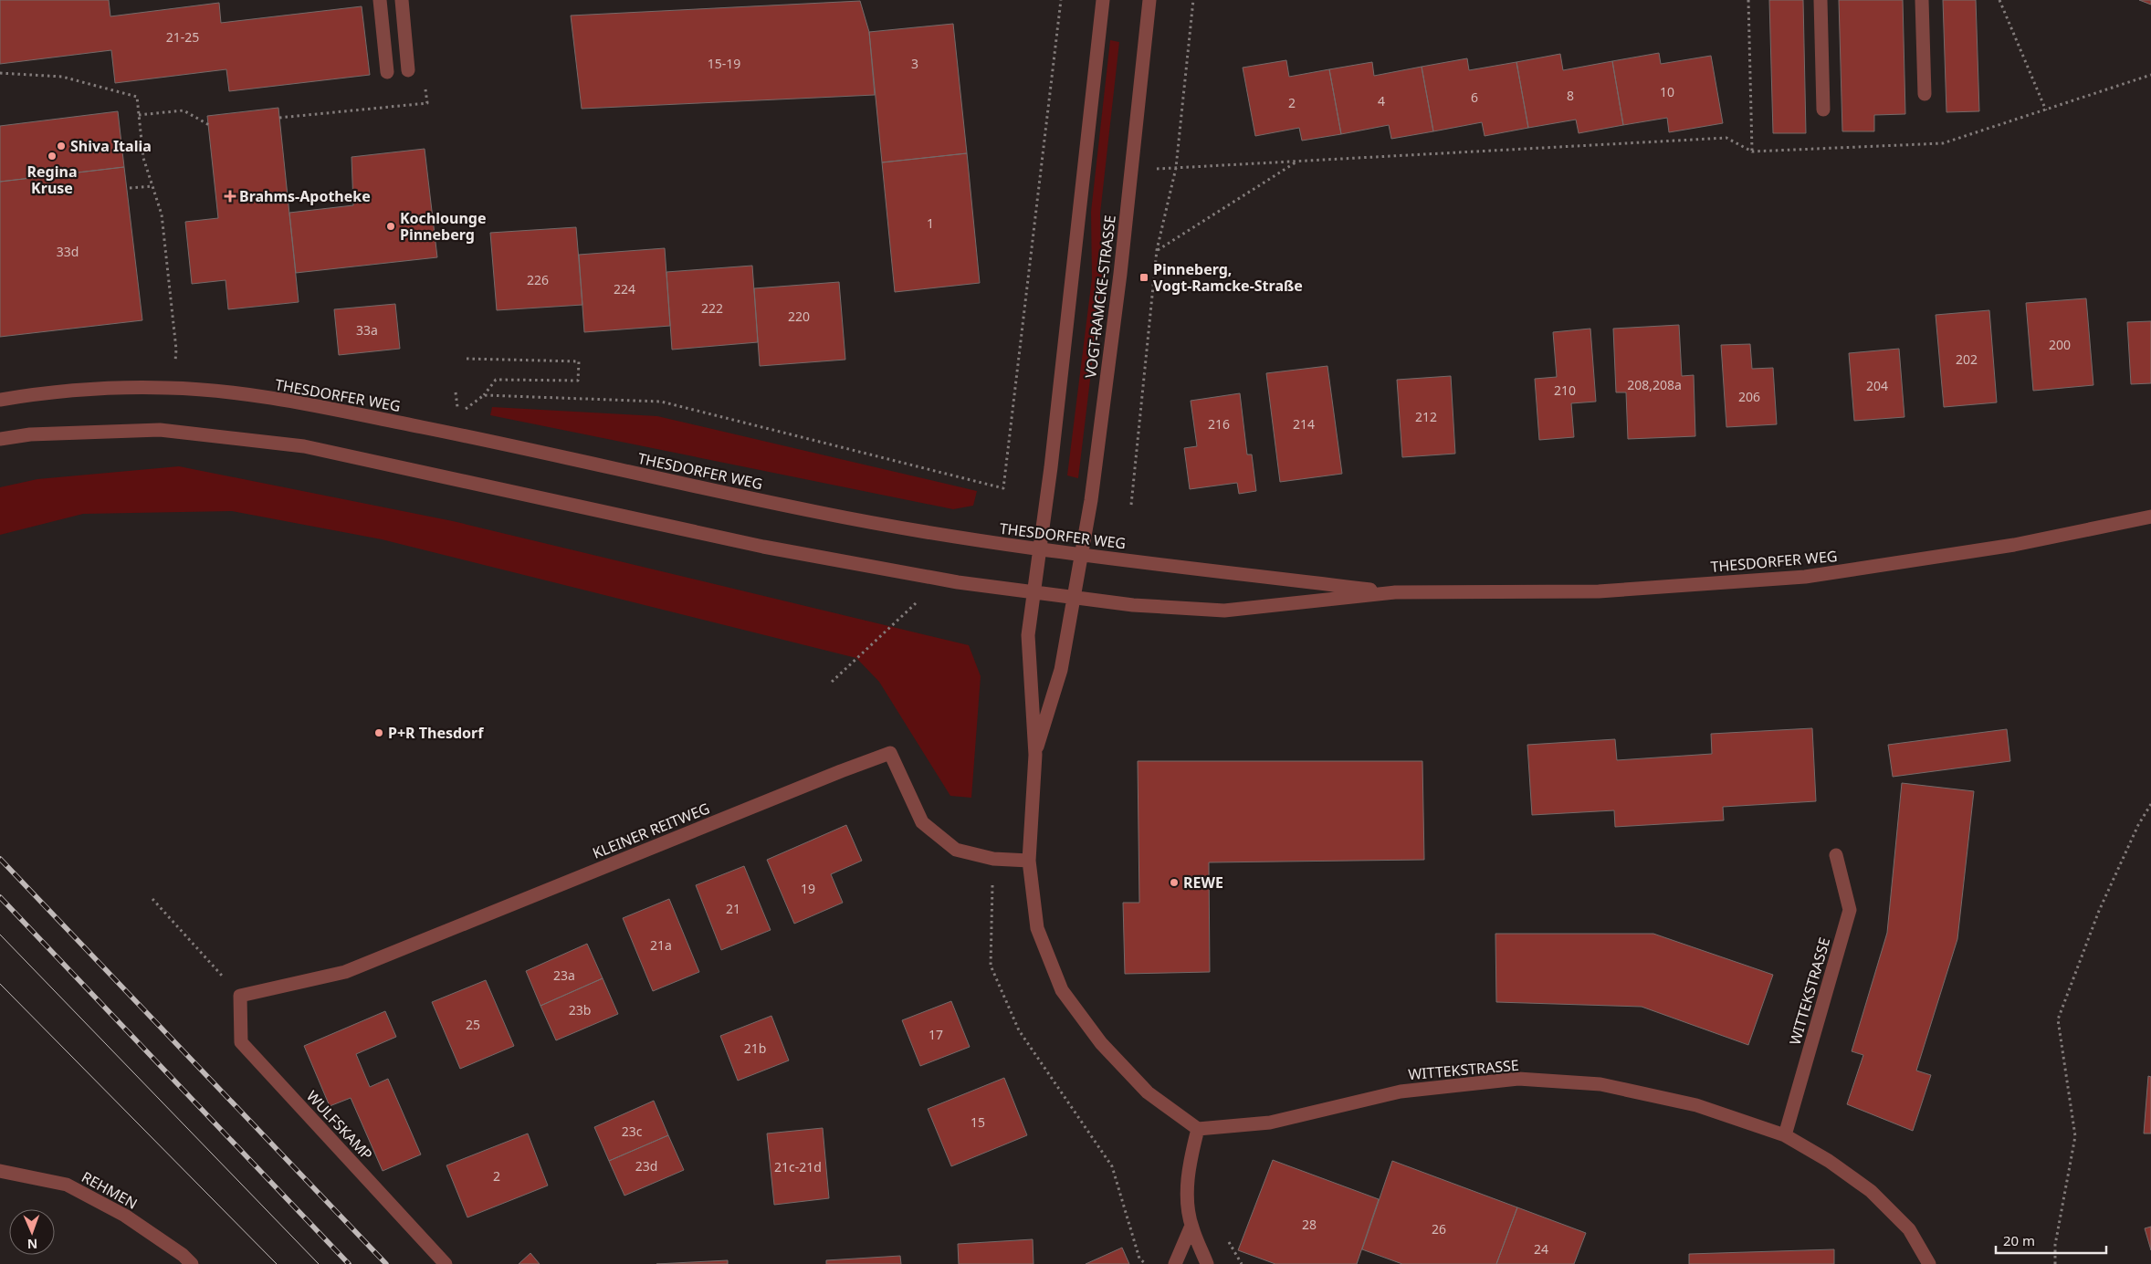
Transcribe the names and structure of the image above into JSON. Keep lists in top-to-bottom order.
{
  "streets": {
    "street": [
      "VOGT-RAMCKE-STRASSE",
      "THESDORFER WEG",
      "KLEINER REITWEG",
      "WITTEKSTRASSE",
      "WULFSKAMP",
      "REHMEN"
    ]
  },
  "crossings": [
    ["VOGT-RAMCKE-STRASSE", "THESDORFER WEG"],
    ["KLEINER REITWEG", "WULFSKAMP"]
  ],
  "places": {
    "other": [
      "Shiva Italia",
      "Regina Kruse",
      "Kochlounge Pinneberg",
      "P+R Thesdorf",
      "REWE"
    ],
    "health": ["Brahms-Apotheke"],
    "transit": ["Pinneberg, Vogt-Ramcke-Straße"]
  },
  "house_numbers": [
    "21-25",
    "15-19",
    "3",
    "10",
    "8",
    "6",
    "4",
    "2",
    "1",
    "33d",
    "226",
    "224",
    "222",
    "220",
    "33a",
    "200",
    "202",
    "208,208a",
    "204",
    "210",
    "206",
    "212",
    "216",
    "214",
    "19",
    "21",
    "21a",
    "23a",
    "23b",
    "25",
    "17",
    "21b",
    "15",
    "23c",
    "23d",
    "21c-21d",
    "2",
    "28",
    "26",
    "24"
  ],
  "scale_bar": "20 m",
  "north": "bottom"
}
